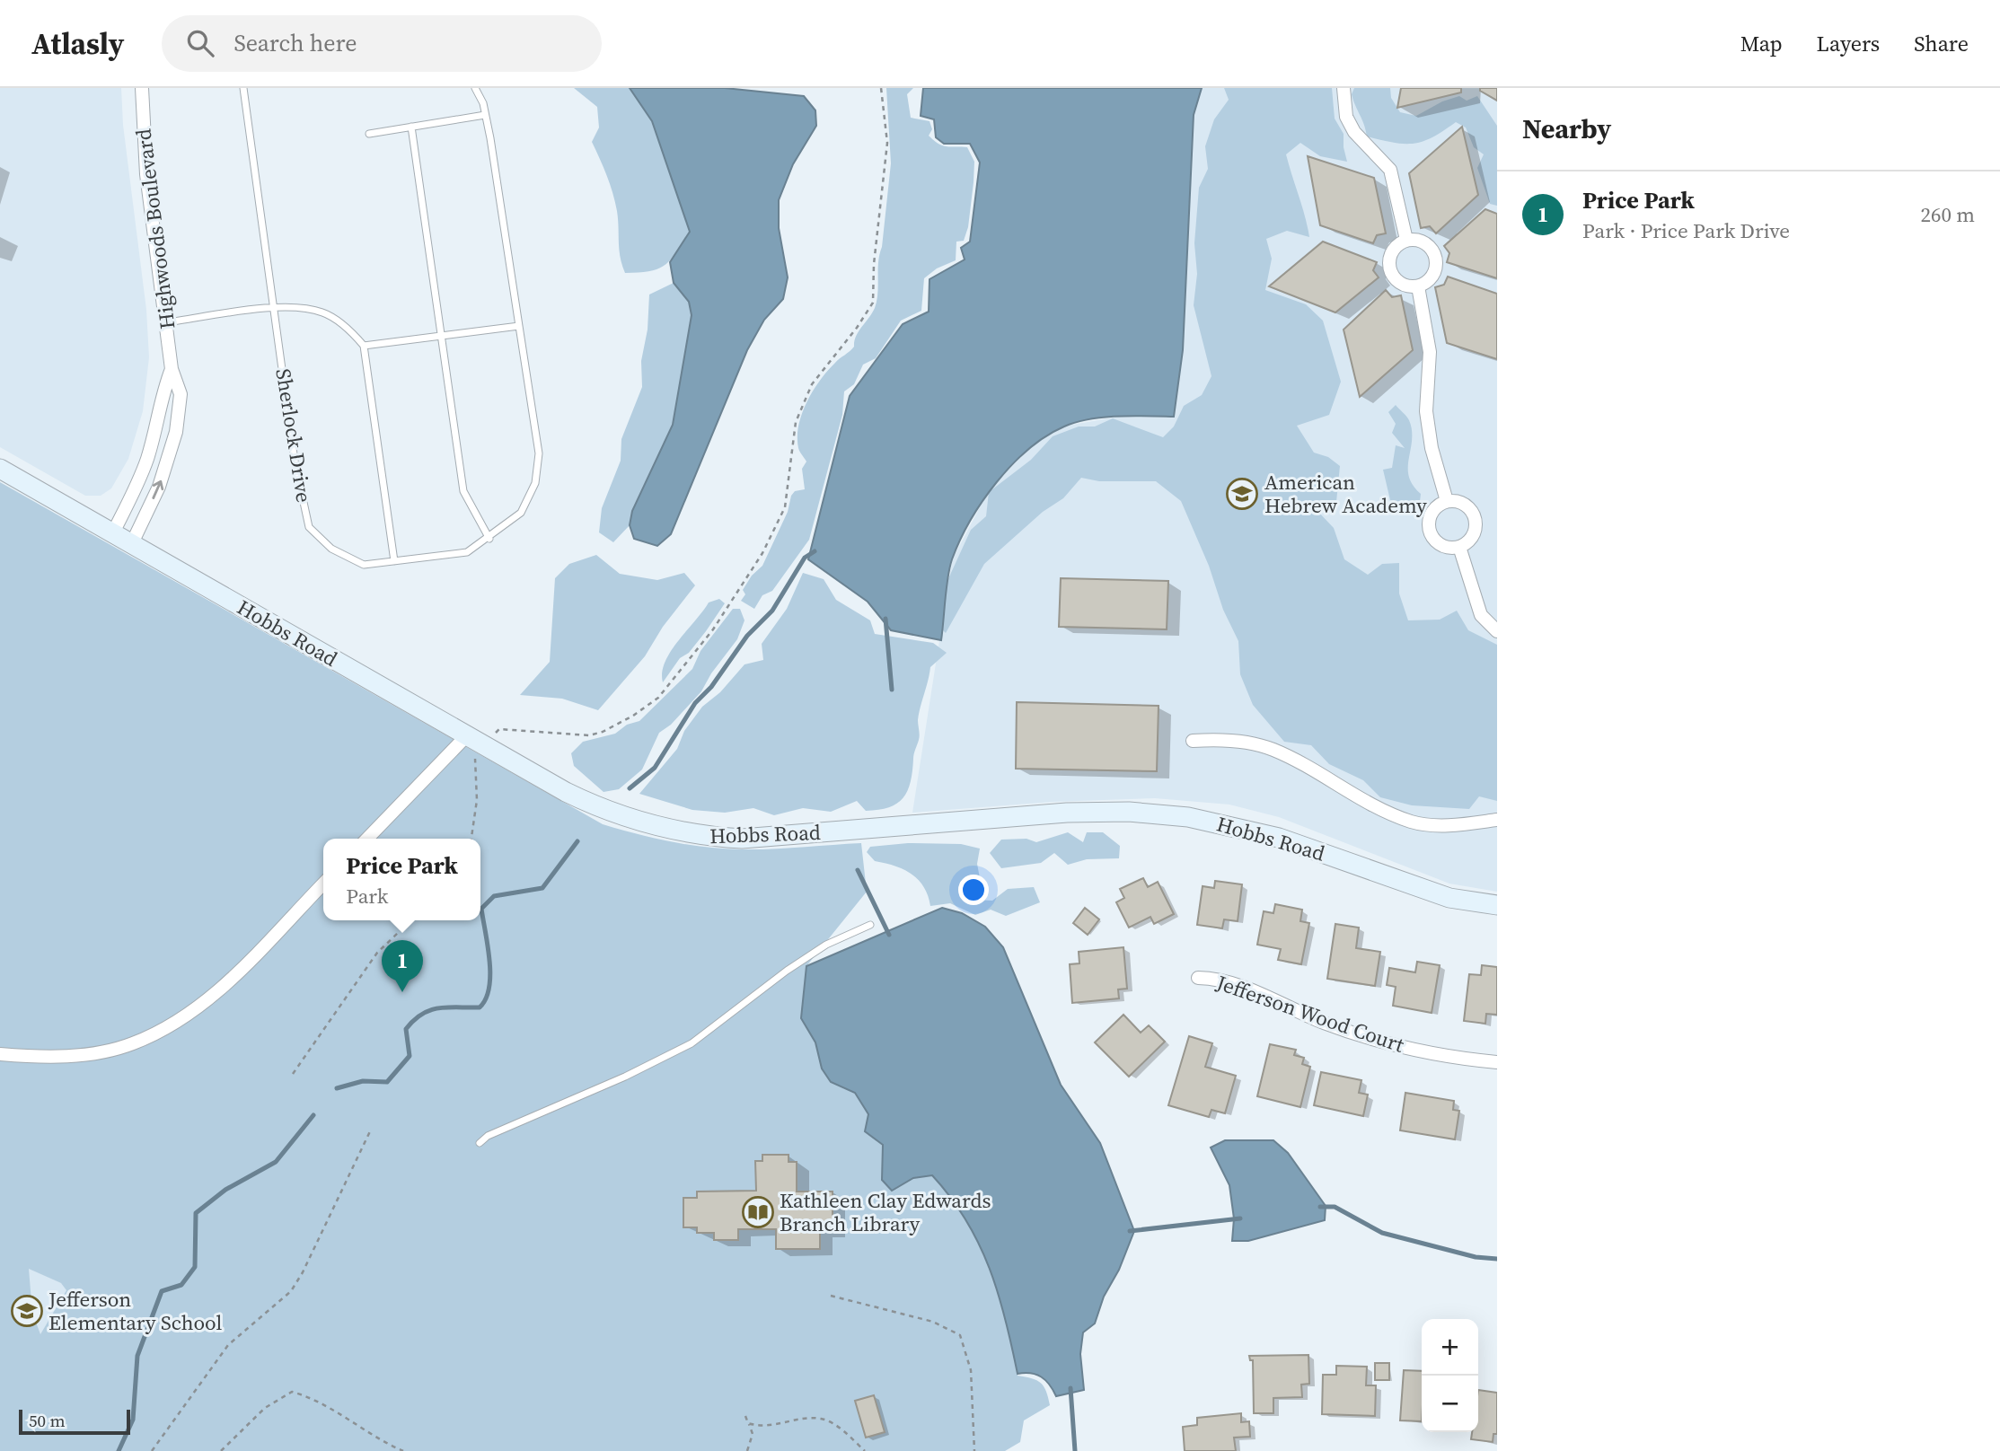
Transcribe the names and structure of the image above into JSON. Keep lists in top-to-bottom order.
{
  "streets": {
    "street": ["Highwoods Boulevard", "Hobbs Road", "Jefferson Wood Court"],
    "lane": ["Sherlock Drive"]
  },
  "crossings": [
    ["Highwoods Boulevard", "Hobbs Road"]
  ],
  "places": {
    "school or university": ["American Hebrew Academy", "Jefferson Elementary School"],
    "library": ["Kathleen Clay Edwards Branch Library"]
  },
  "scale_bar": "50 m",
  "page": {
    "header": "Atlasly",
    "search": "Search here",
    "nav": ["Map", "Layers", "Share"],
    "heading": "Nearby",
    "list": [
      {
        "mark": "1",
        "name": "Price Park",
        "note": "Park · Price Park Drive",
        "value": "260 m"
      }
    ],
    "popup": ["Price Park", "Park"],
    "pins": "1",
    "map_buttons": ["+", "−"],
    "scale": "50 m"
  }
}
